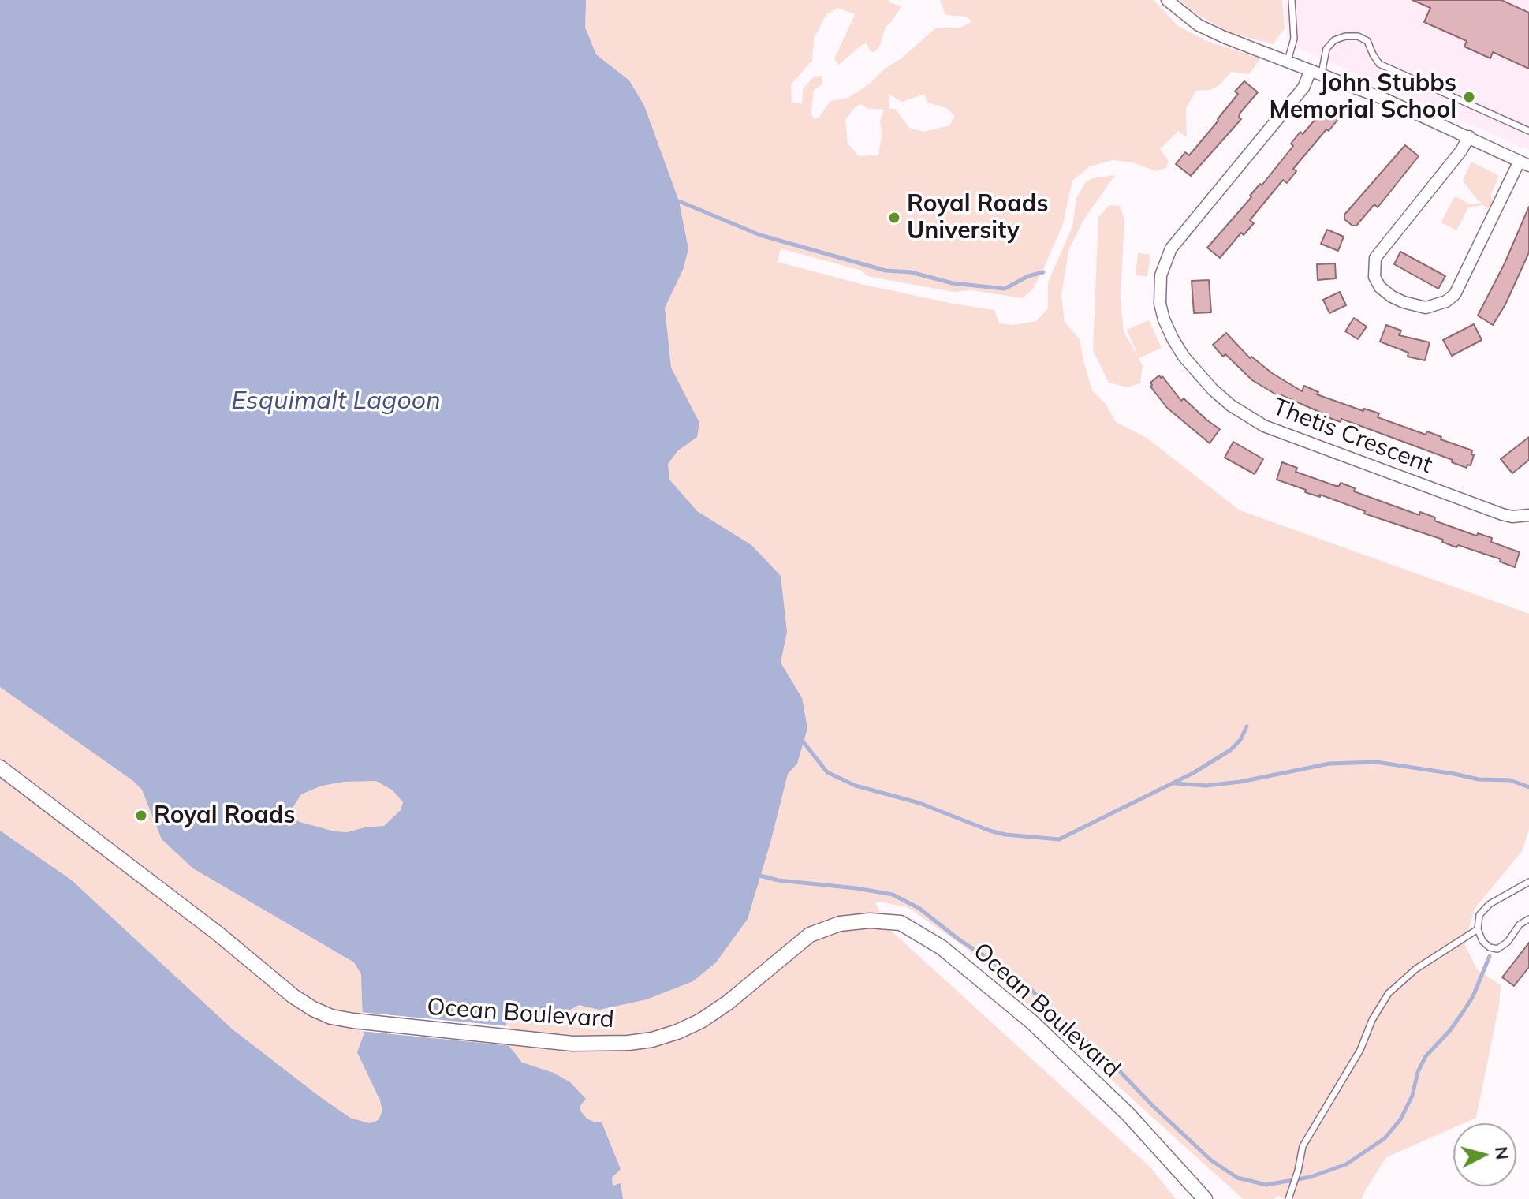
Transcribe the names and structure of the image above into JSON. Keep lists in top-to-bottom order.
{
  "streets": {
    "street": ["Thetis Crescent", "Ocean Boulevard"]
  },
  "water": ["Esquimalt Lagoon"],
  "places": ["John Stubbs Memorial School", "Royal Roads University", "Royal Roads"],
  "north": "right"
}
